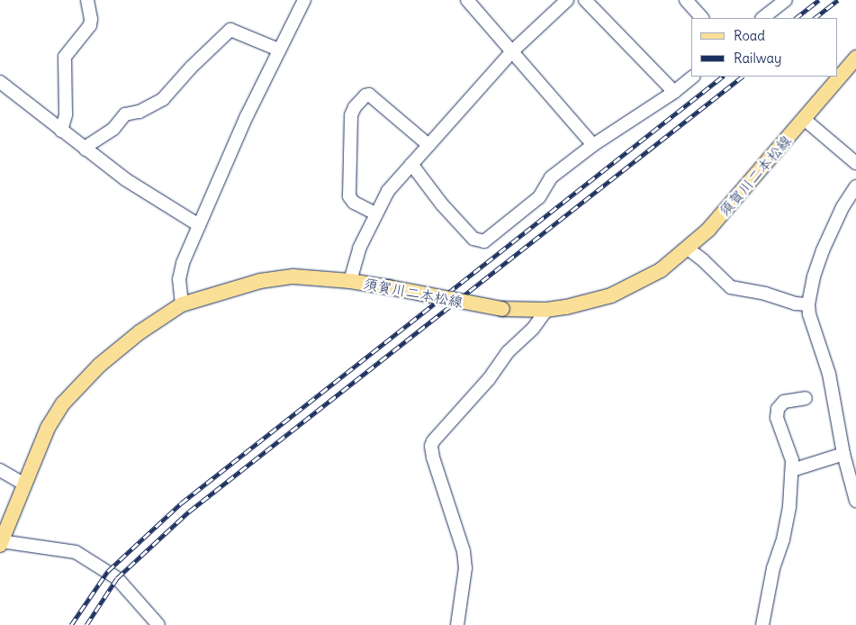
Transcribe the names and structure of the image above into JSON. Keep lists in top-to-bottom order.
{
  "streets": {
    "main road": ["須賀川二本松線"]
  },
  "legend": ["Road", "Railway"]
}
